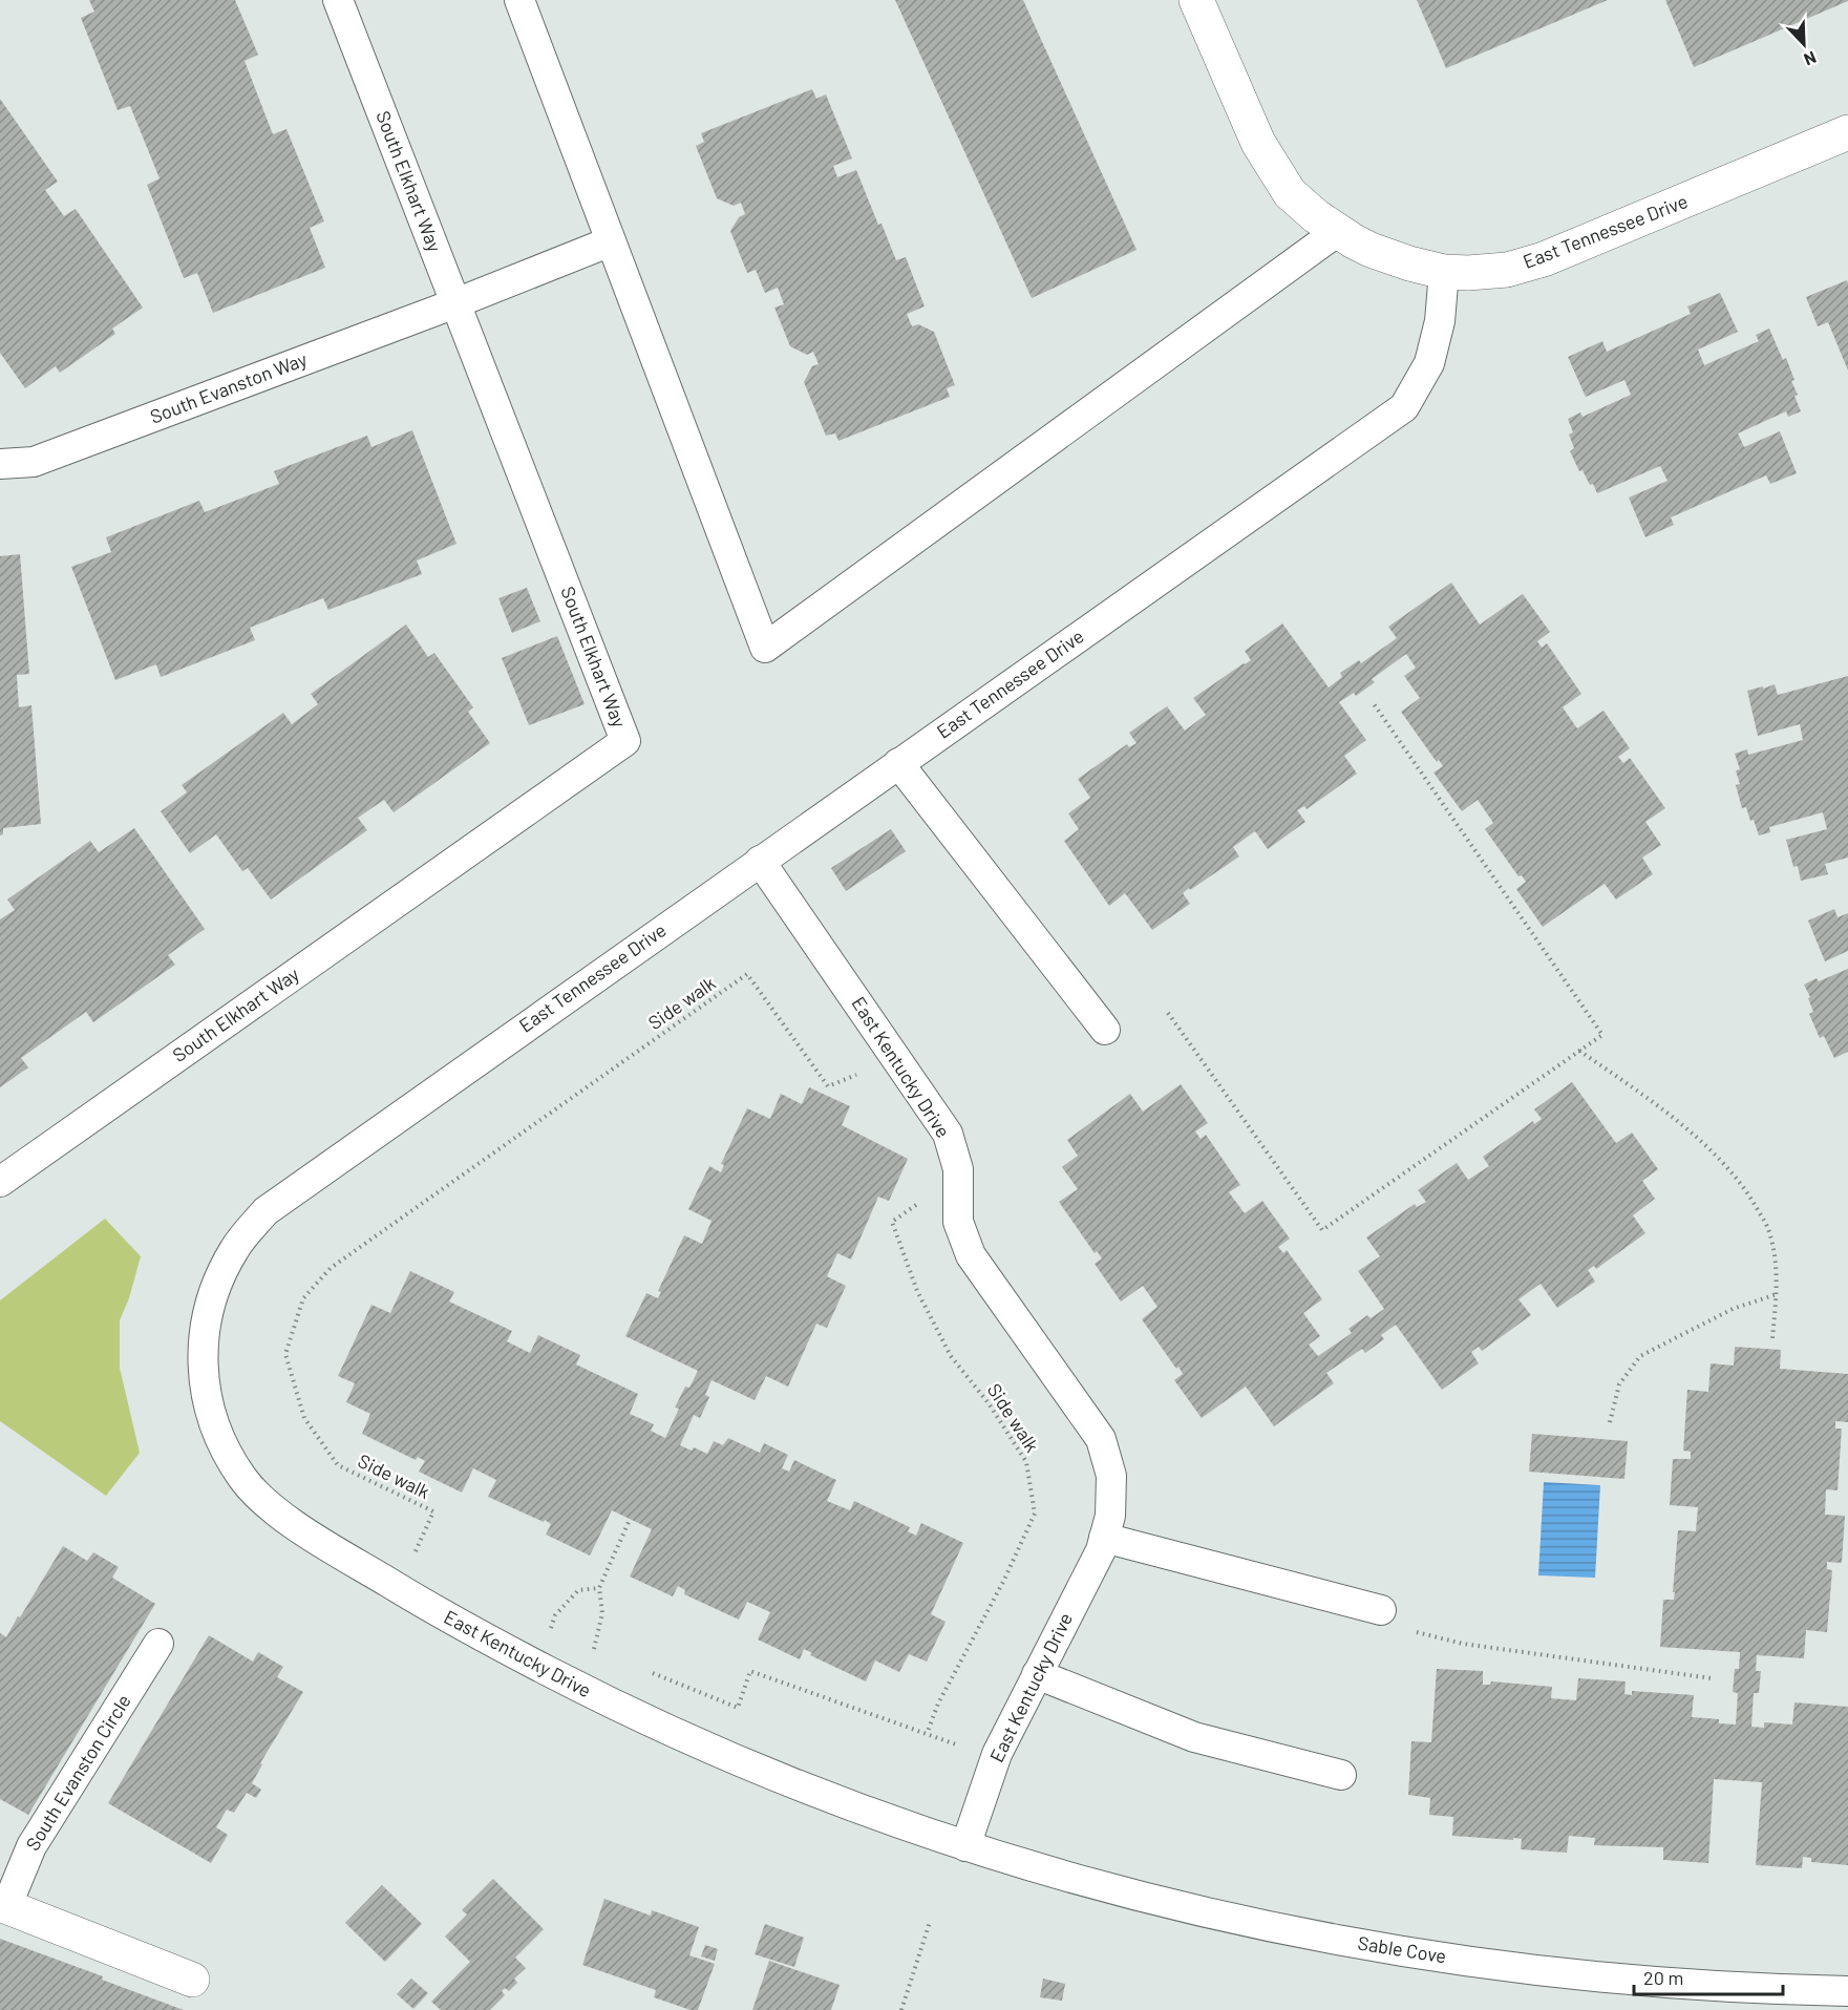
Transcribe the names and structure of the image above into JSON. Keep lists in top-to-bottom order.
{
  "streets": {
    "street": ["East Tennessee Drive", "South Evanston Circle"],
    "lane": [
      "South Elkhart Way",
      "South Evanston Way",
      "East Kentucky Drive",
      "Sable Cove"
    ],
    "path": ["Side walk"]
  },
  "crossings": [
    ["South Elkhart Way", "South Evanston Way"],
    ["East Tennessee Drive", "East Kentucky Drive"],
    ["East Kentucky Drive", "Sable Cove"]
  ],
  "scale_bar": "20 m",
  "north": "bottom right"
}
